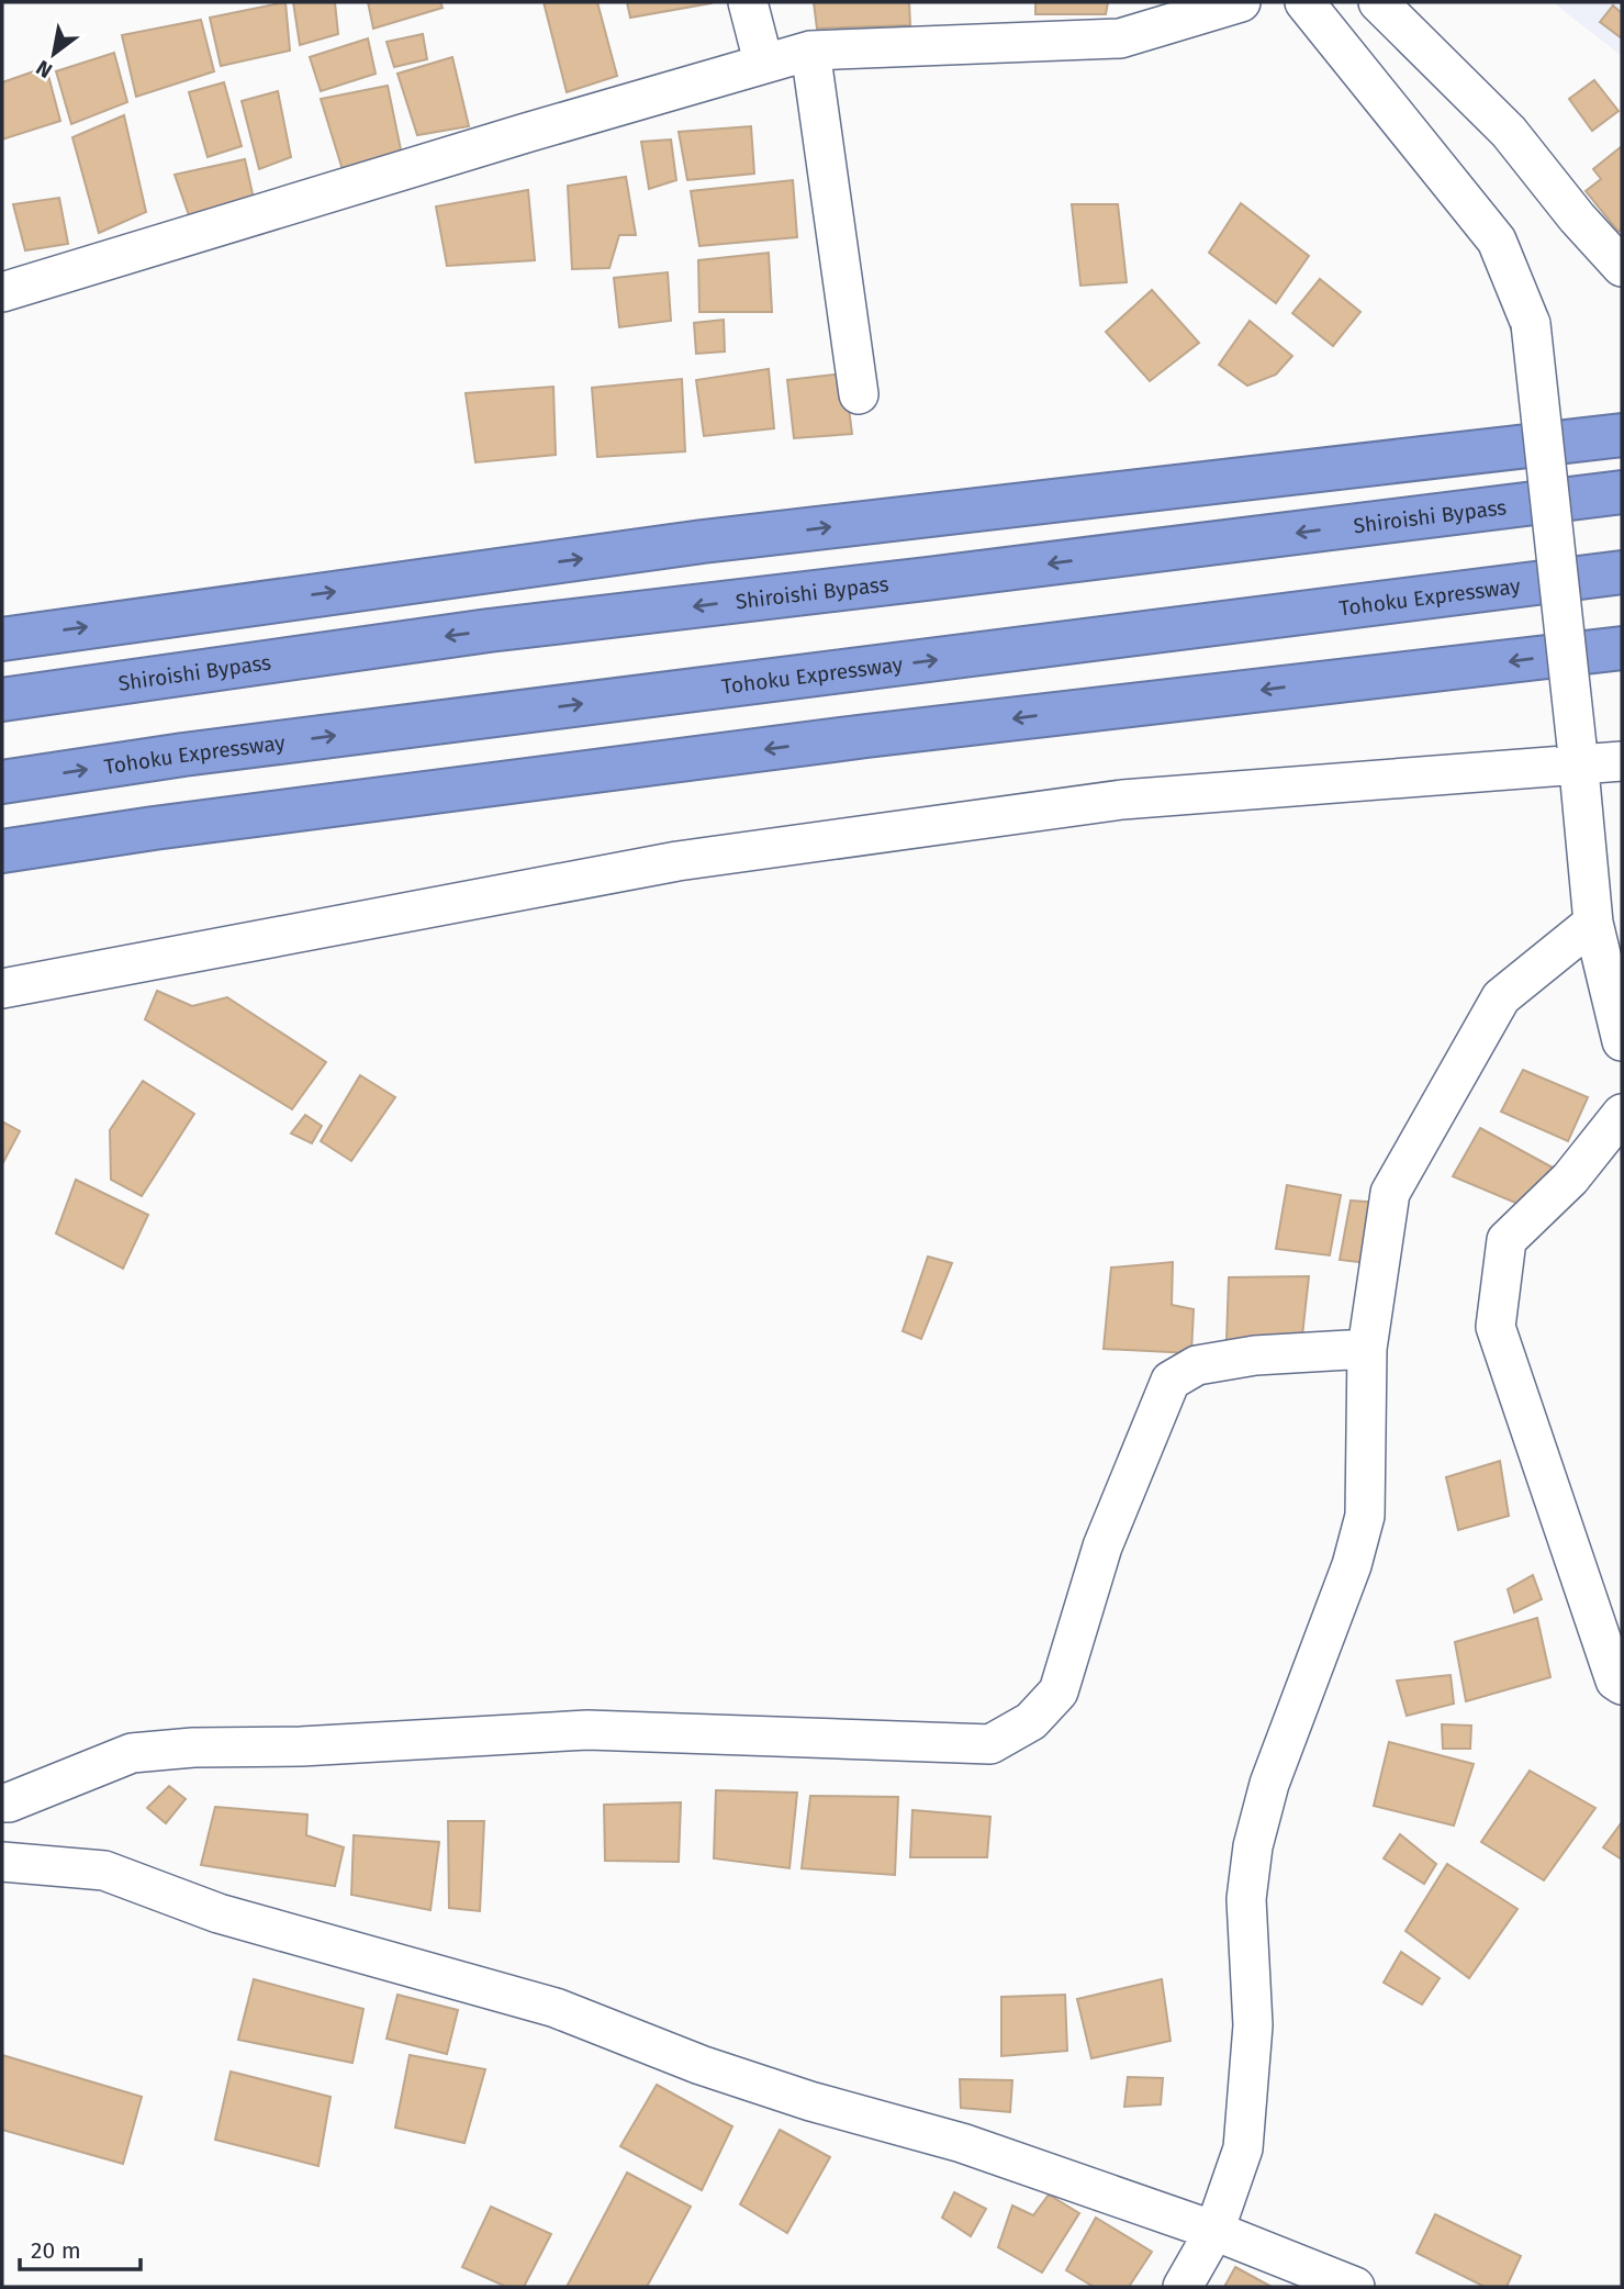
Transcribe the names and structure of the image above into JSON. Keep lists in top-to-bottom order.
{
  "streets": {
    "highway": ["Shiroishi Bypass", "Tohoku Expressway"]
  },
  "scale_bar": "20 m",
  "north": "bottom left"
}
